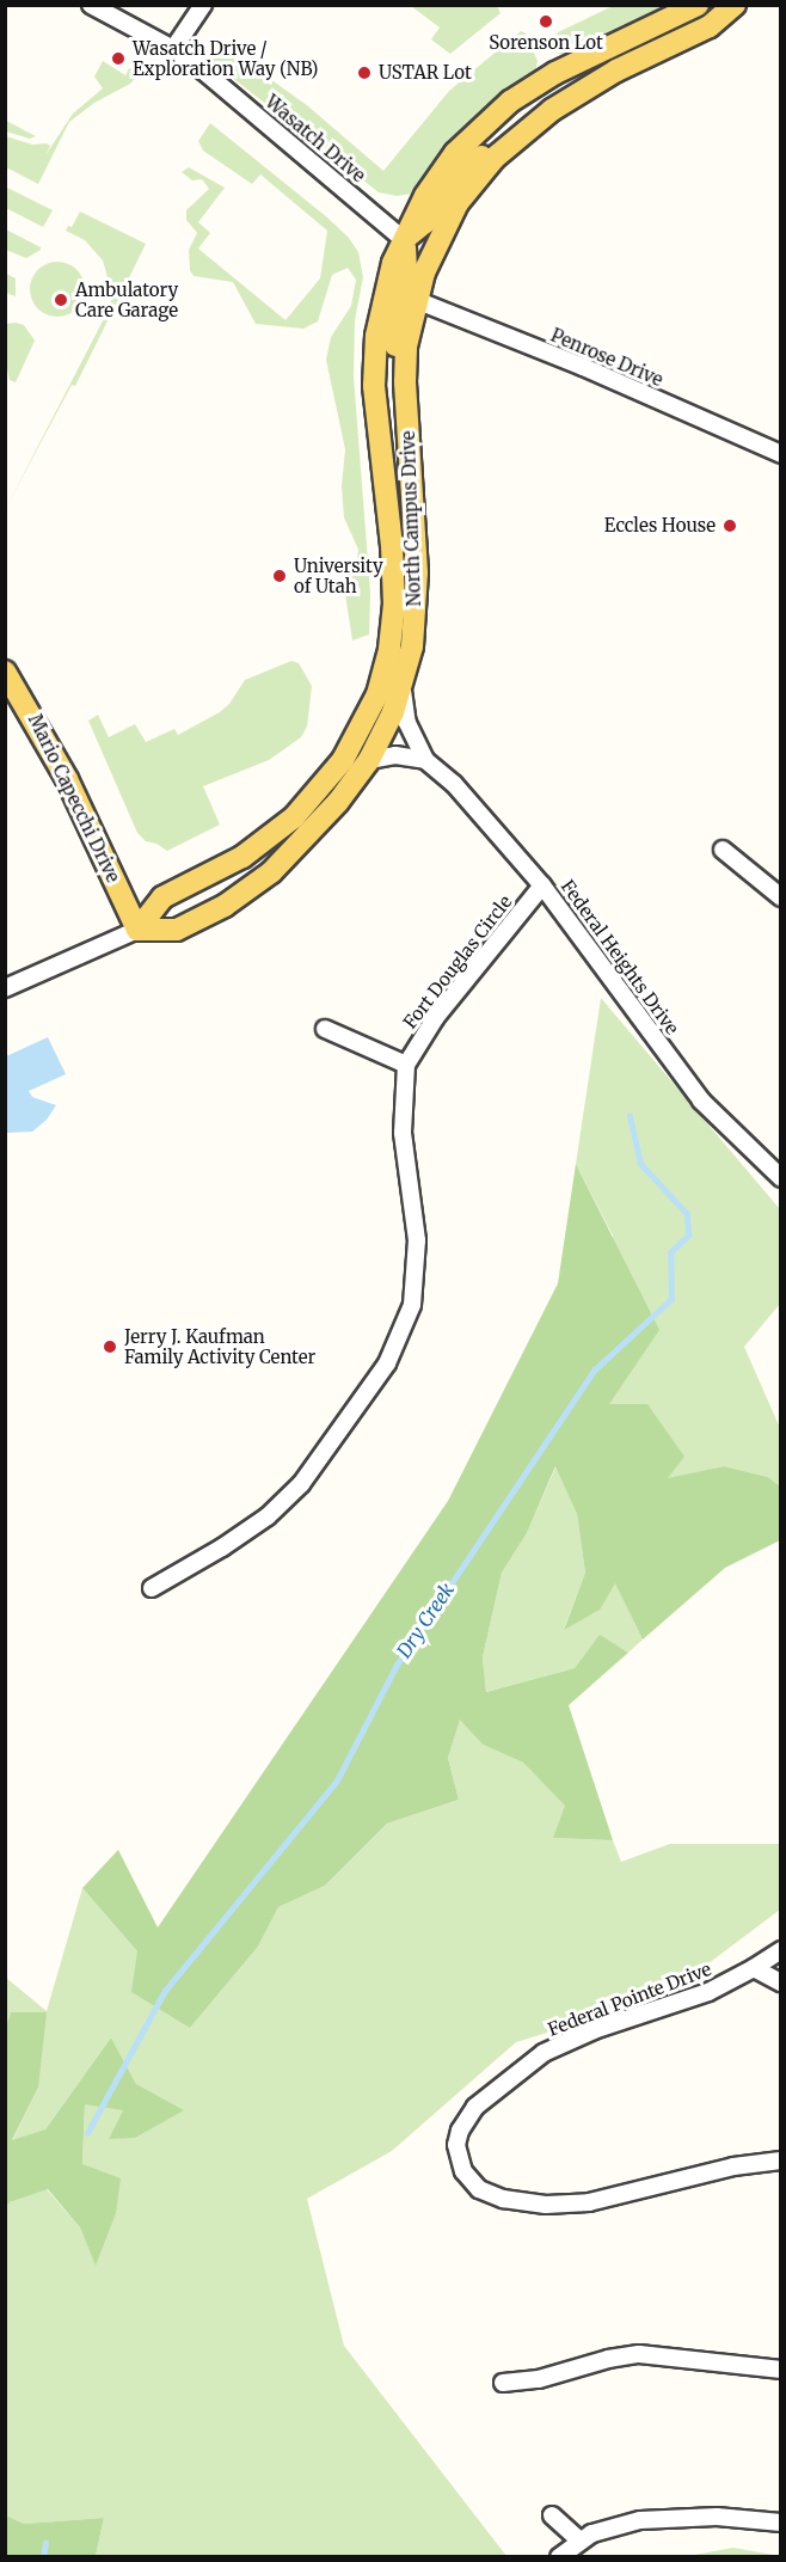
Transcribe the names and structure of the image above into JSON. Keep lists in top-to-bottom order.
{
  "streets": {
    "main road": ["North Campus Drive", "Mario Capecchi Drive"],
    "street": [
      "Wasatch Drive",
      "Penrose Drive",
      "Federal Heights Drive",
      "Fort Douglas Circle",
      "Federal Pointe Drive"
    ]
  },
  "crossings": [
    ["Wasatch Drive", "North Campus Drive"],
    ["Penrose Drive", "North Campus Drive"],
    ["North Campus Drive", "Mario Capecchi Drive"],
    ["North Campus Drive", "Federal Heights Drive"],
    ["Federal Heights Drive", "Fort Douglas Circle"]
  ],
  "water": ["Dry Creek"],
  "places": [
    "Sorenson Lot",
    "Wasatch Drive / Exploration Way (NB)",
    "USTAR Lot",
    "Ambulatory Care Garage",
    "Eccles House",
    "University of Utah",
    "Jerry J. Kaufman Family Activity Center"
  ]
}
